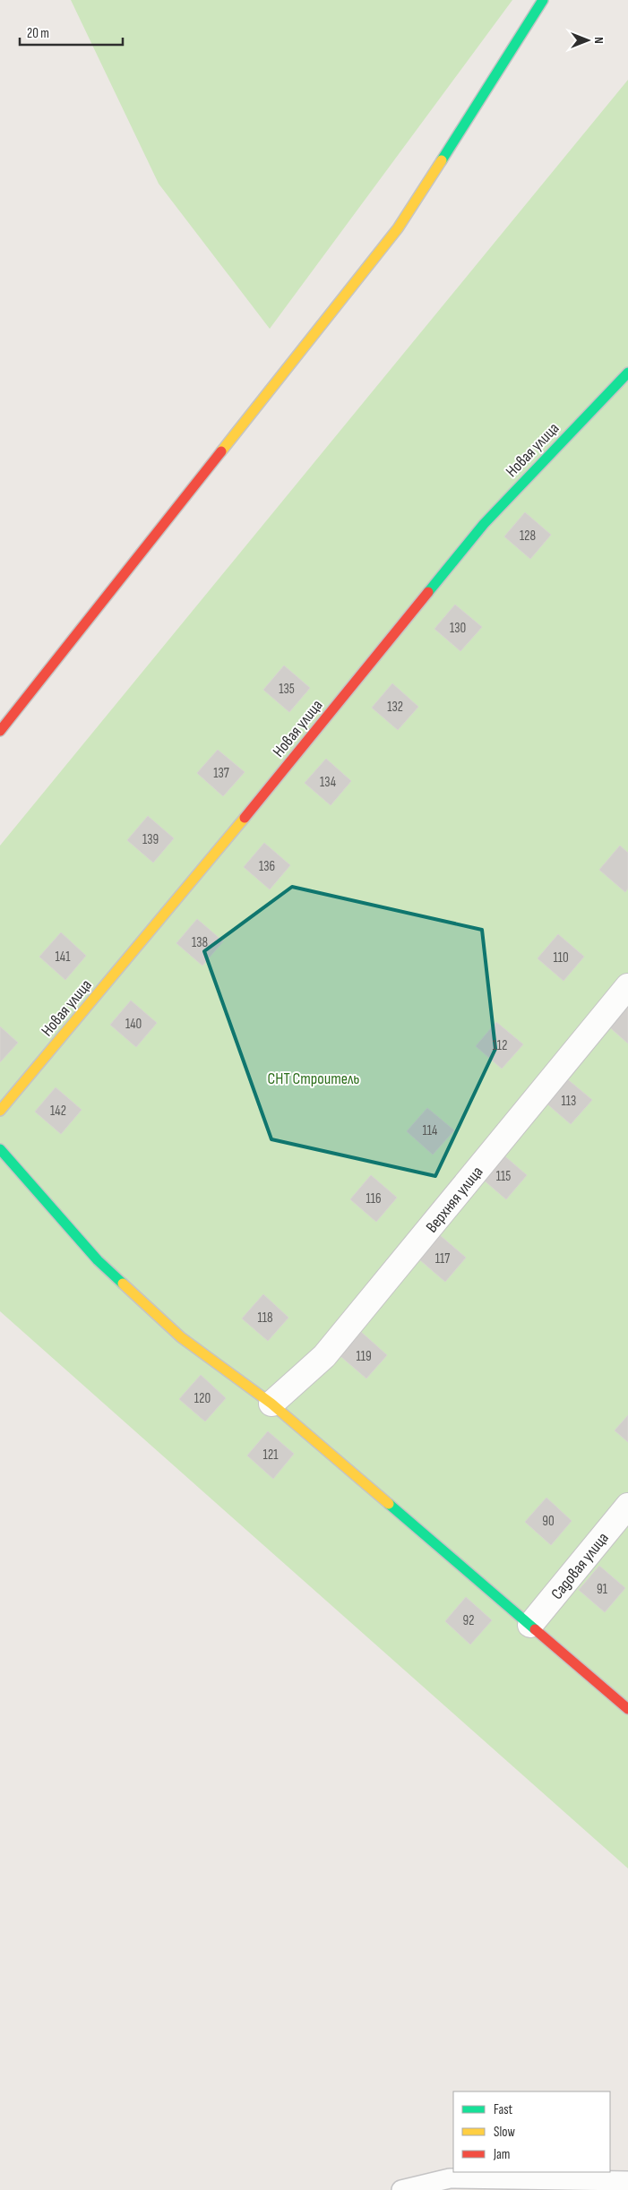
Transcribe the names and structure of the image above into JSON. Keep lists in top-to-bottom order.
{
  "streets": {
    "street": ["Новая улица", "Верхняя улица", "Садовая улица"]
  },
  "parks": ["СНТ Строитель"],
  "house_numbers": [
    "128",
    "130",
    "135",
    "132",
    "137",
    "134",
    "139",
    "136",
    "138",
    "141",
    "110",
    "140",
    "112",
    "113",
    "142",
    "114",
    "115",
    "116",
    "117",
    "118",
    "119",
    "120",
    "121",
    "90",
    "91",
    "92"
  ],
  "legend": ["Fast", "Slow", "Jam"],
  "scale_bar": "20 m",
  "north": "right"
}
